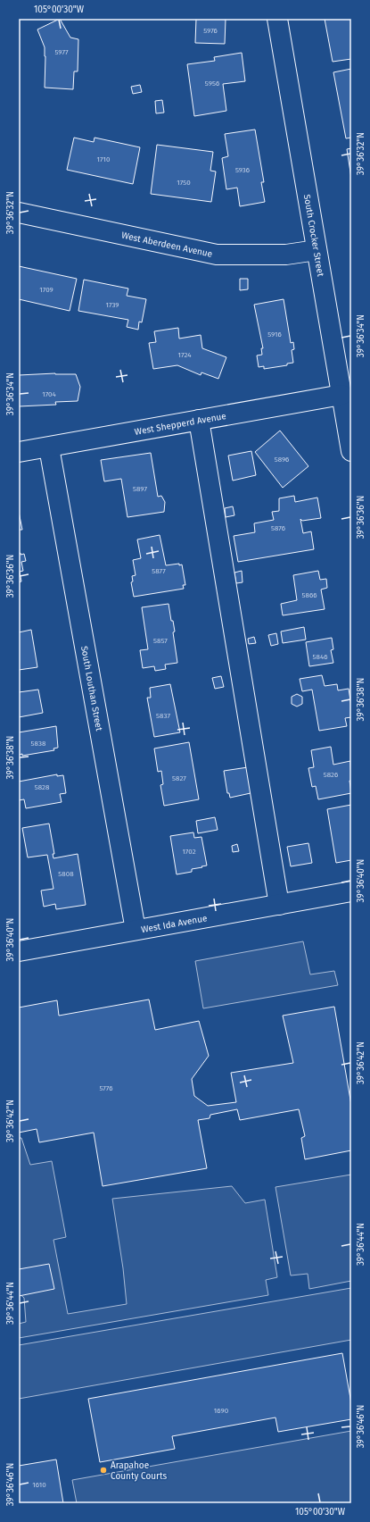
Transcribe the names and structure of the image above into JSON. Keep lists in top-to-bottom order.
{
  "streets": {
    "street": [
      "South Crocker Street",
      "West Aberdeen Avenue",
      "West Shepperd Avenue",
      "South Louthan Street",
      "West Ida Avenue"
    ]
  },
  "crossings": [
    ["South Crocker Street", "West Aberdeen Avenue"],
    ["South Crocker Street", "West Shepperd Avenue"],
    ["West Shepperd Avenue", "South Louthan Street"],
    ["South Louthan Street", "West Ida Avenue"]
  ],
  "places": ["Arapahoe County Courts"],
  "house_numbers": [
    "5976",
    "5977",
    "5956",
    "1710",
    "5936",
    "1750",
    "1709",
    "1739",
    "5916",
    "1724",
    "1704",
    "5896",
    "5897",
    "5876",
    "5877",
    "5866",
    "5857",
    "5846",
    "5837",
    "5838",
    "5826",
    "5827",
    "5828",
    "1702",
    "5808",
    "5776",
    "1690",
    "1610"
  ],
  "coordinates": [
    "105°00'30\"W",
    "39°36'32\"N",
    "39°36'34\"N",
    "39°36'36\"N",
    "39°36'38\"N",
    "39°36'40\"N",
    "39°36'42\"N",
    "39°36'44\"N",
    "39°36'46\"N"
  ]
}
